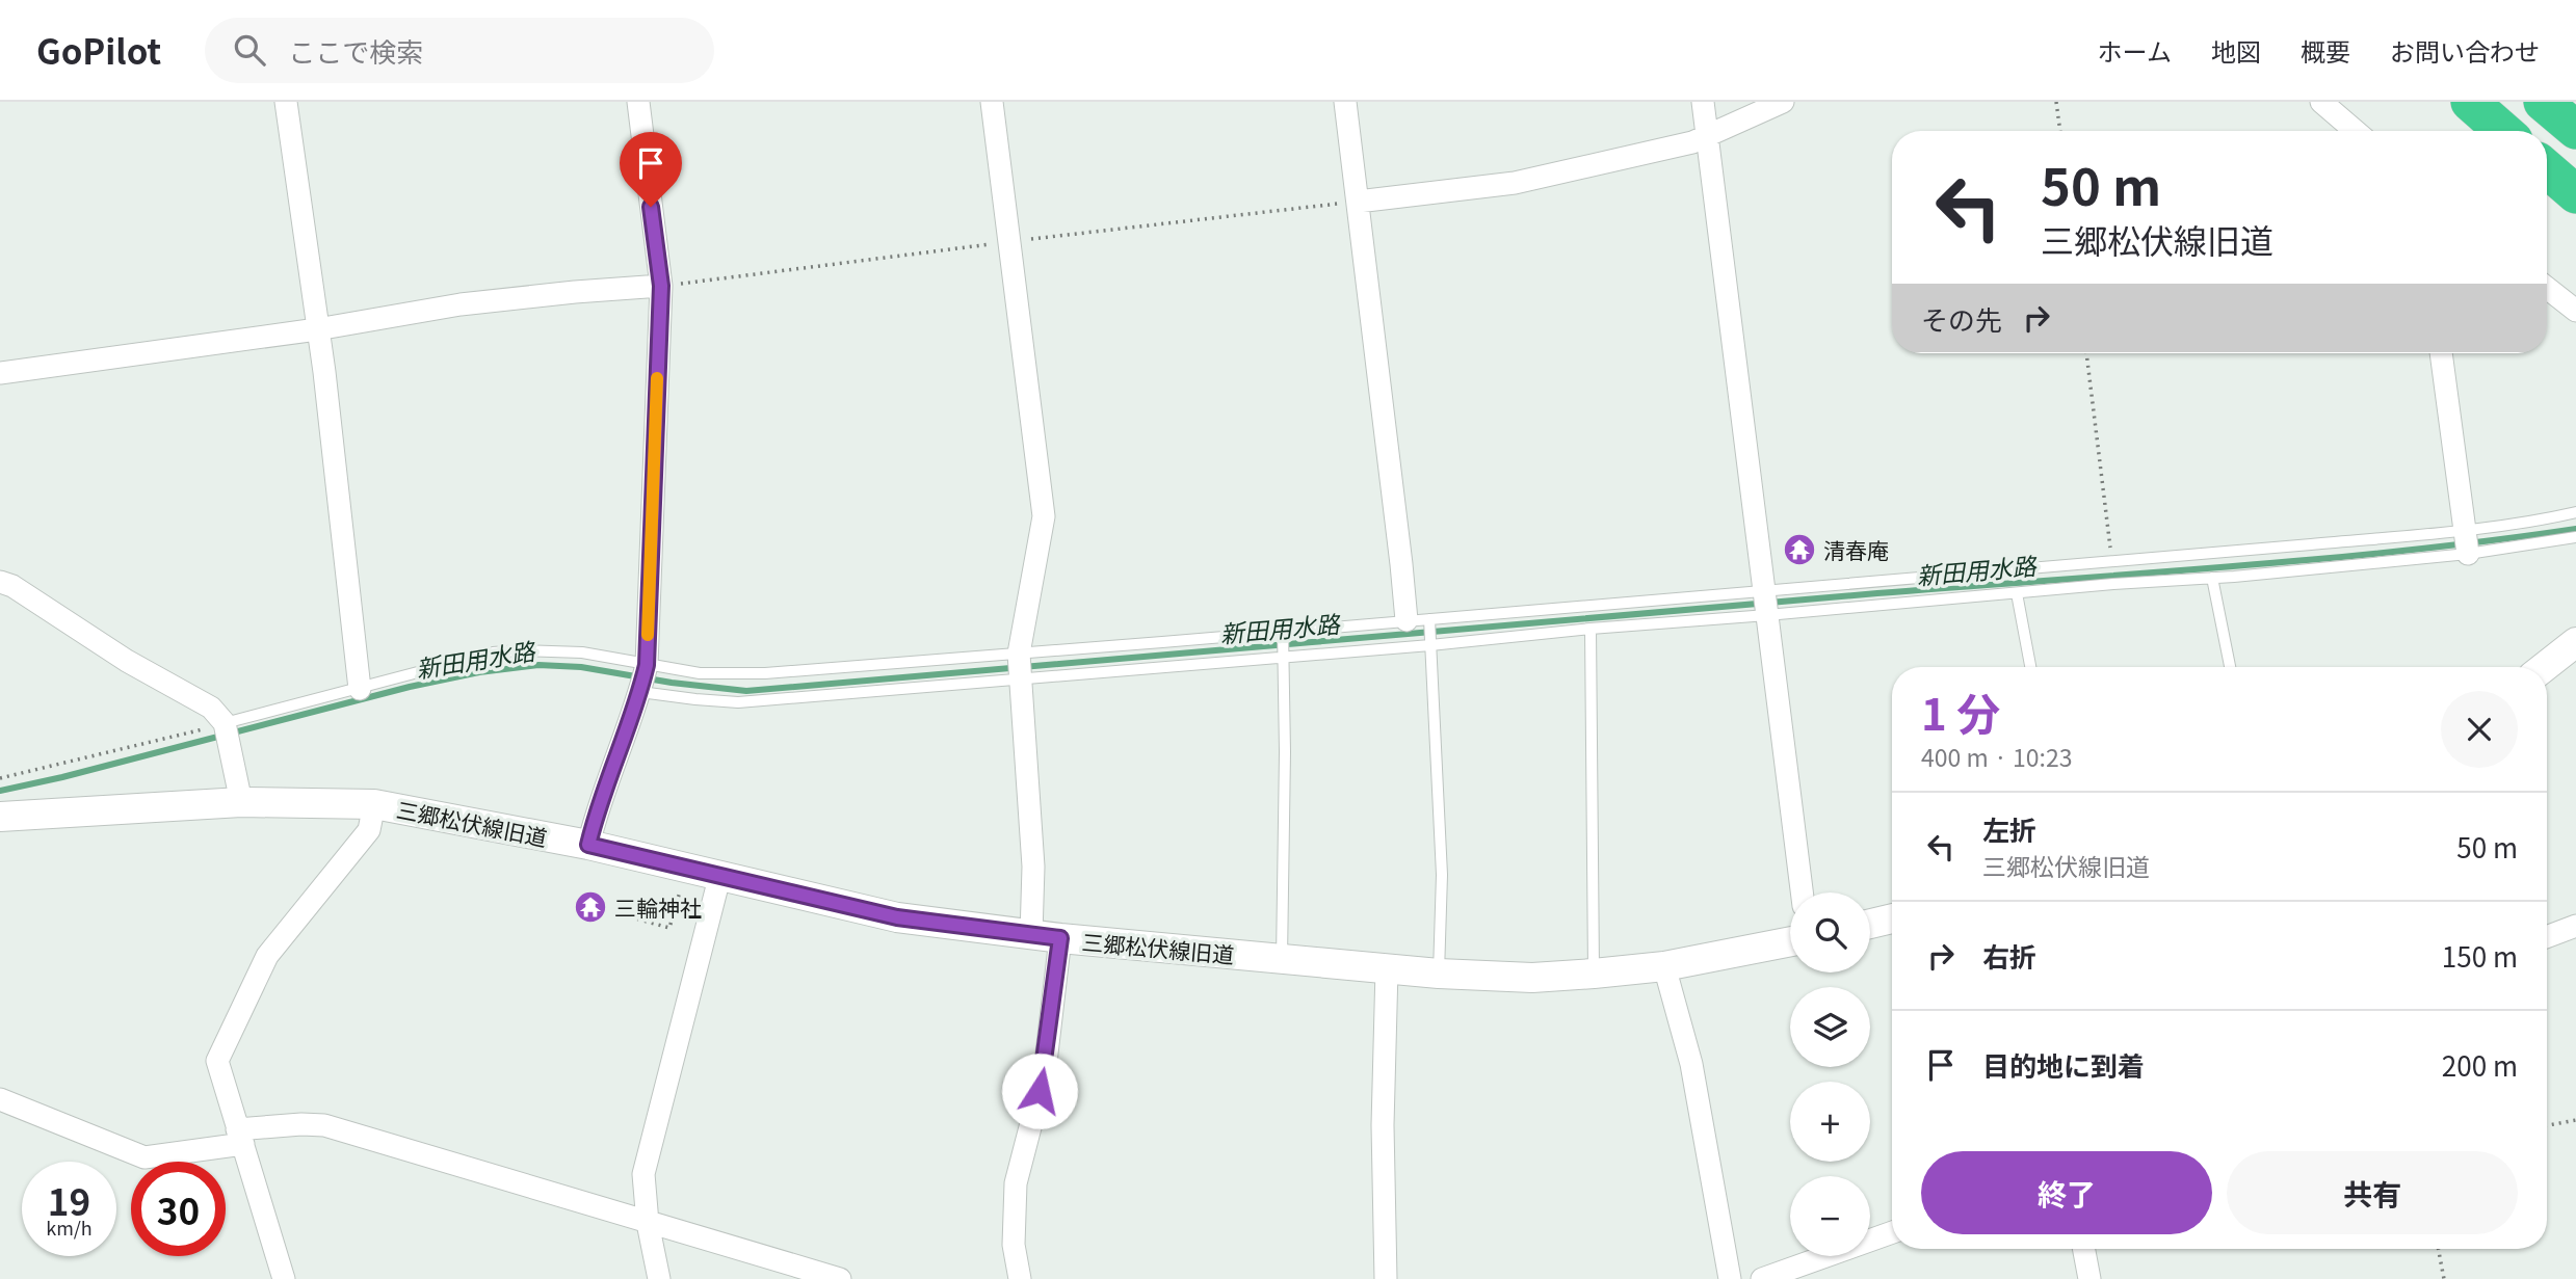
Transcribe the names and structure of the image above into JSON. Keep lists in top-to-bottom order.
{
  "streets": {
    "street": ["三郷松伏線旧道"]
  },
  "water": ["新田用水路"],
  "places": {
    "temple": ["清春庵", "三輪神社"]
  },
  "page": {
    "header": "GoPilot",
    "search": "ここで検索",
    "nav": [
      "ホーム",
      "地図",
      "概要",
      "お問い合わせ"
    ],
    "turn": ["50 m", "三郷松伏線旧道"],
    "then": "その先",
    "heading": ["1 分", "400 m · 10:23"],
    "list": [
      {
        "name": "左折",
        "note": "三郷松伏線旧道",
        "value": "50 m"
      },
      {
        "name": "右折",
        "value": "150 m"
      },
      {
        "name": "目的地に到着",
        "value": "200 m"
      }
    ],
    "map_buttons": ["+", "−"],
    "buttons": ["終了", "共有"],
    "speed": "19 km/h",
    "limit": "30"
  }
}
